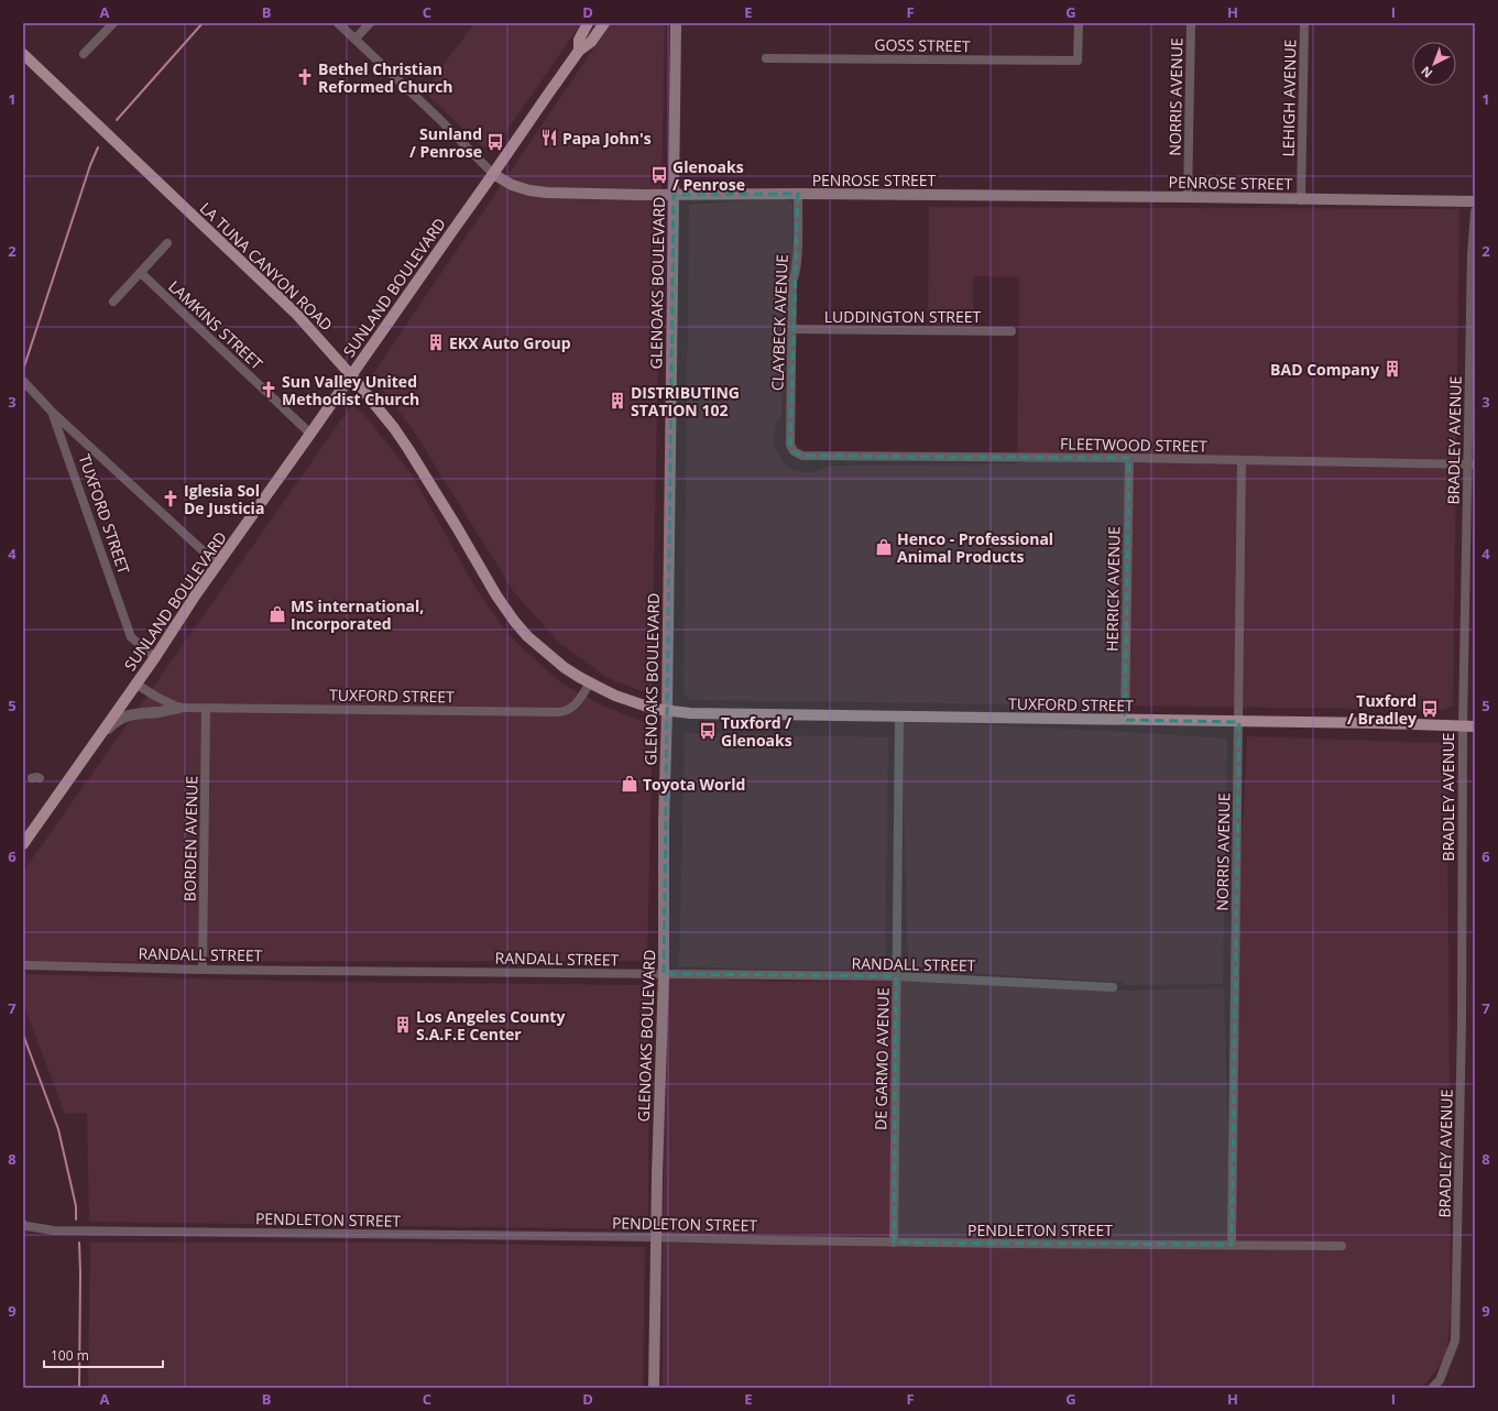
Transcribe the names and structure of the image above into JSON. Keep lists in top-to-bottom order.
{
  "streets": {
    "main road": [
      "PENROSE STREET",
      "LA TUNA CANYON ROAD",
      "GLENOAKS BOULEVARD",
      "SUNLAND BOULEVARD",
      "TUXFORD STREET"
    ],
    "street": [
      "GOSS STREET",
      "NORRIS AVENUE",
      "LEHIGH AVENUE",
      "LUDDINGTON STREET",
      "CLAYBECK AVENUE",
      "LAMKINS STREET",
      "BRADLEY AVENUE",
      "FLEETWOOD STREET",
      "HERRICK AVENUE",
      "BORDEN AVENUE",
      "RANDALL STREET",
      "DE GARMO AVENUE",
      "PENDLETON STREET"
    ]
  },
  "crossings": [
    ["NORRIS AVENUE", "PENROSE STREET"],
    ["NORRIS AVENUE", "FLEETWOOD STREET"],
    ["NORRIS AVENUE", "TUXFORD STREET"],
    ["NORRIS AVENUE", "PENDLETON STREET"],
    ["LEHIGH AVENUE", "PENROSE STREET"],
    ["PENROSE STREET", "GLENOAKS BOULEVARD"],
    ["PENROSE STREET", "SUNLAND BOULEVARD"],
    ["PENROSE STREET", "CLAYBECK AVENUE"],
    ["LA TUNA CANYON ROAD", "GLENOAKS BOULEVARD"],
    ["LA TUNA CANYON ROAD", "SUNLAND BOULEVARD"],
    ["LA TUNA CANYON ROAD", "TUXFORD STREET"],
    ["GLENOAKS BOULEVARD", "TUXFORD STREET"],
    ["GLENOAKS BOULEVARD", "RANDALL STREET"],
    ["GLENOAKS BOULEVARD", "PENDLETON STREET"],
    ["SUNLAND BOULEVARD", "LAMKINS STREET"],
    ["SUNLAND BOULEVARD", "TUXFORD STREET"],
    ["LUDDINGTON STREET", "CLAYBECK AVENUE"],
    ["CLAYBECK AVENUE", "FLEETWOOD STREET"],
    ["BRADLEY AVENUE", "FLEETWOOD STREET"],
    ["BRADLEY AVENUE", "TUXFORD STREET"],
    ["FLEETWOOD STREET", "HERRICK AVENUE"],
    ["TUXFORD STREET", "HERRICK AVENUE"],
    ["TUXFORD STREET", "BORDEN AVENUE"],
    ["TUXFORD STREET", "DE GARMO AVENUE"],
    ["BORDEN AVENUE", "RANDALL STREET"],
    ["RANDALL STREET", "DE GARMO AVENUE"],
    ["DE GARMO AVENUE", "PENDLETON STREET"]
  ],
  "places": {
    "church": ["Bethel Christian Reformed Church", "Sun Valley United Methodist Church", "Iglesia Sol De Justicia"],
    "restaurant": ["Papa John's"],
    "bus stop": [
      "Sunland / Penrose",
      "Glenoaks / Penrose",
      "Tuxford / Bradley",
      "Tuxford / Glenoaks"
    ],
    "building": [
      "EKX Auto Group",
      "BAD Company",
      "DISTRIBUTING STATION 102",
      "Los Angeles County S.A.F.E Center"
    ],
    "shop": ["Henco - Professional Animal Products", "MS international, Incorporated", "Toyota World"]
  },
  "scale_bar": "100 m",
  "north": "bottom left",
  "grid": {
    "columns": [
      "A",
      "B",
      "C",
      "D",
      "E",
      "F",
      "G",
      "H",
      "I"
    ],
    "rows": [
      "1",
      "2",
      "3",
      "4",
      "5",
      "6",
      "7",
      "8",
      "9"
    ]
  }
}
